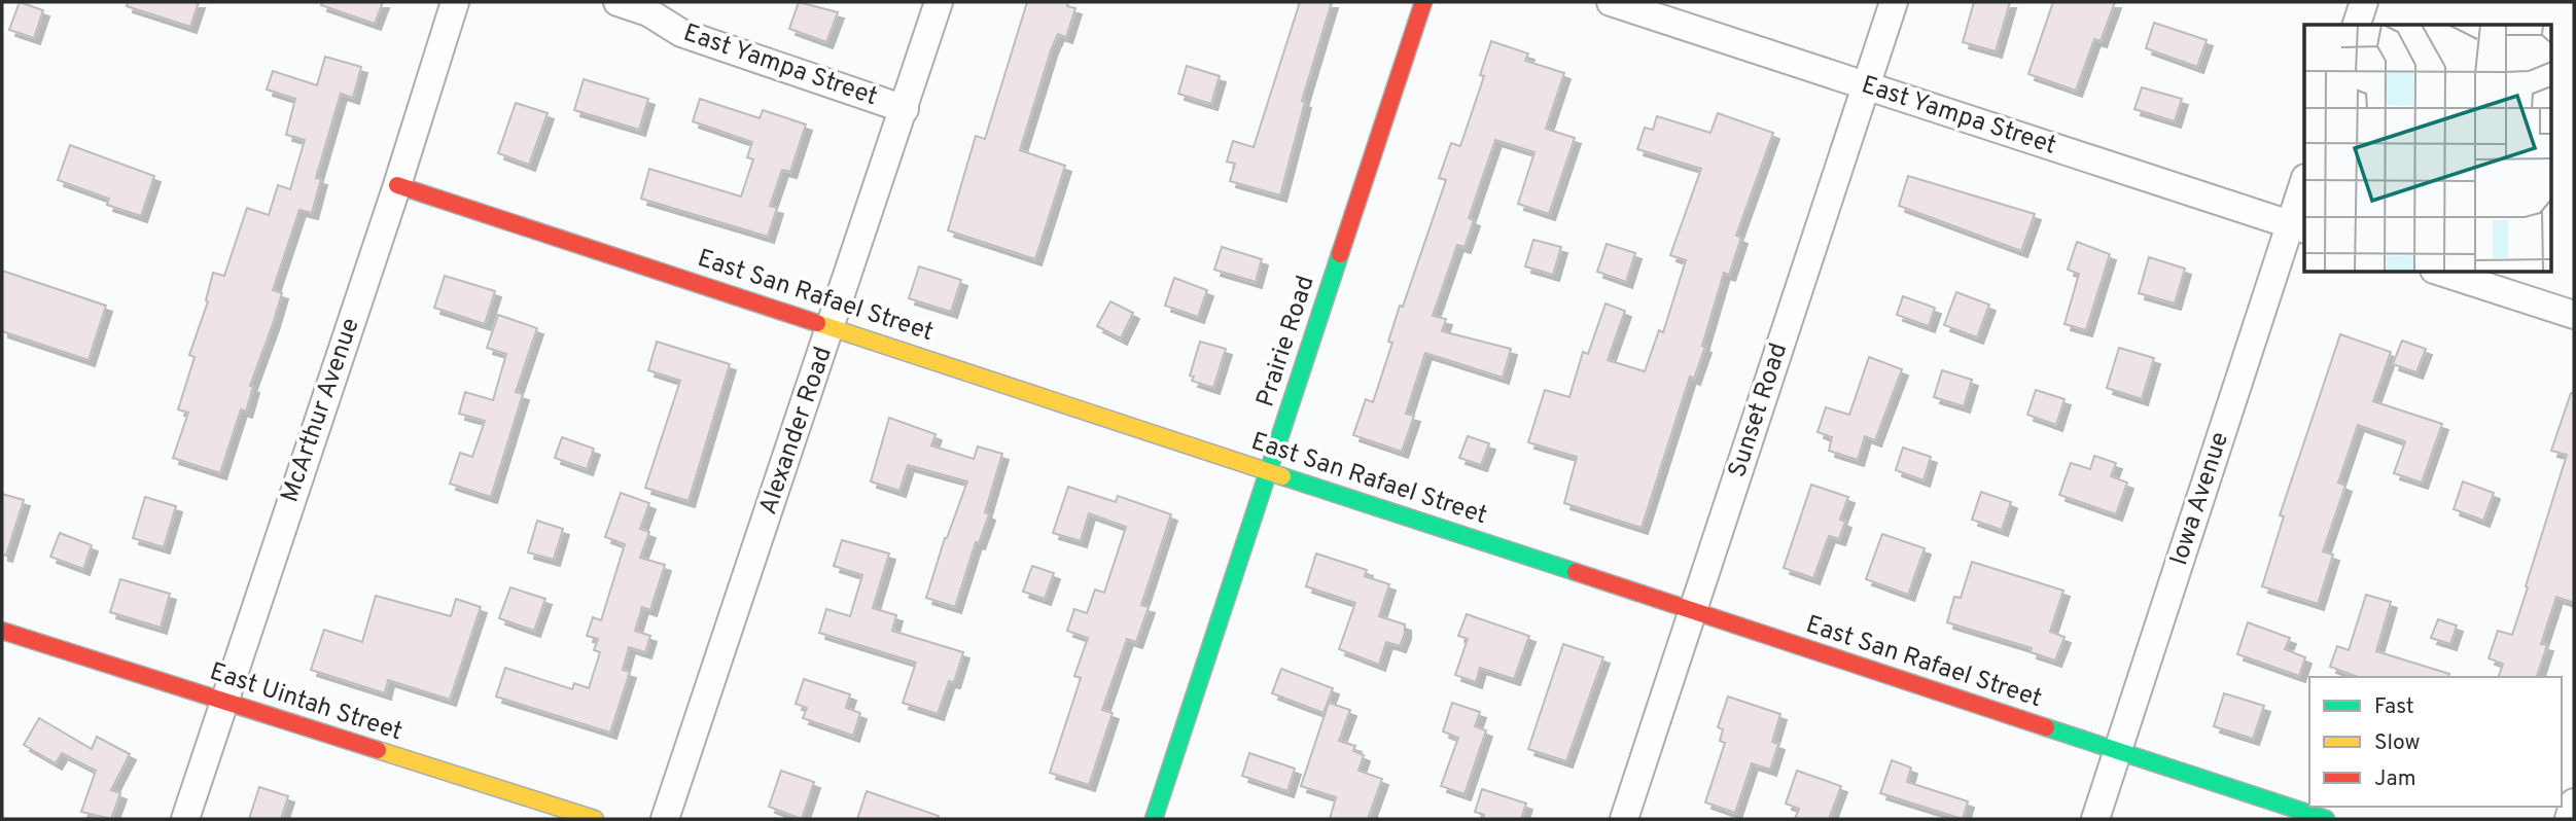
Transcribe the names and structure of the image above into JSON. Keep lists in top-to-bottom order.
{
  "streets": {
    "street": [
      "East Yampa Street",
      "East San Rafael Street",
      "Prairie Road",
      "McArthur Avenue",
      "Sunset Road",
      "Alexander Road",
      "Iowa Avenue",
      "East Uintah Street"
    ]
  },
  "crossings": [
    ["East Yampa Street", "Sunset Road"],
    ["East Yampa Street", "Alexander Road"],
    ["East Yampa Street", "Iowa Avenue"],
    ["East San Rafael Street", "Prairie Road"],
    ["East San Rafael Street", "McArthur Avenue"],
    ["East San Rafael Street", "Sunset Road"],
    ["East San Rafael Street", "Alexander Road"],
    ["East San Rafael Street", "Iowa Avenue"],
    ["McArthur Avenue", "East Uintah Street"]
  ],
  "legend": ["Fast", "Slow", "Jam"]
}
